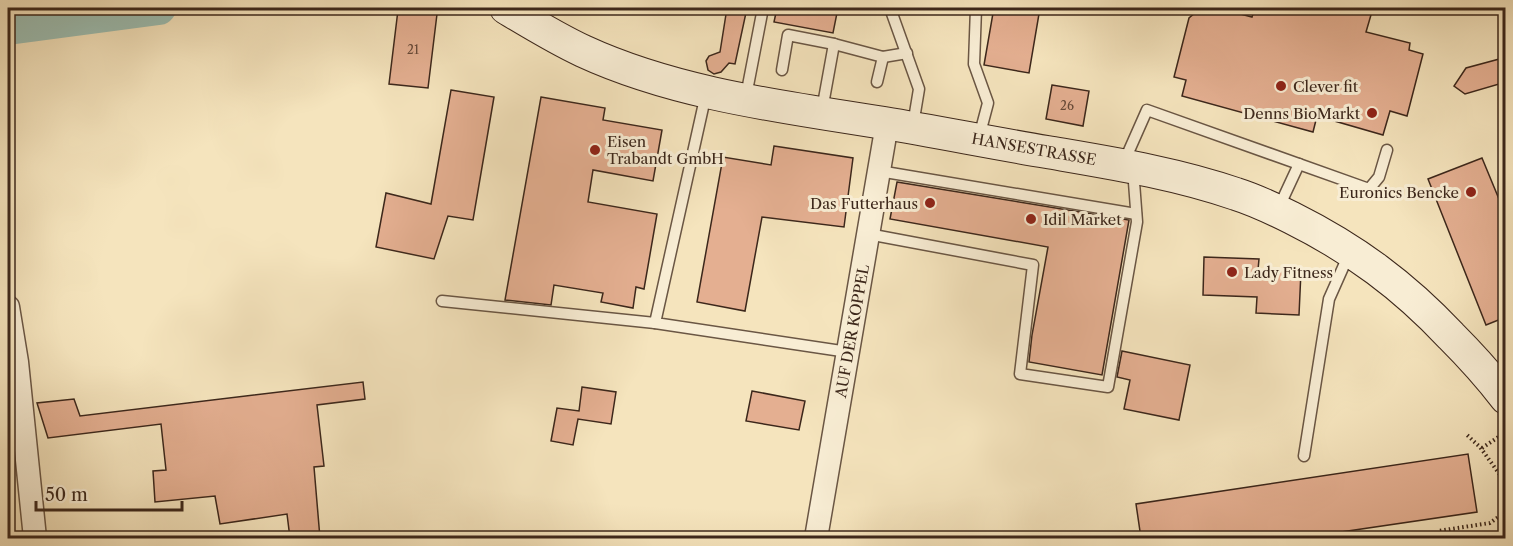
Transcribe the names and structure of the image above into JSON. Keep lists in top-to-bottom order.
{
  "streets": {
    "main road": ["HANSESTRASSE"],
    "street": ["AUF DER KOPPEL"]
  },
  "crossings": [
    ["HANSESTRASSE", "AUF DER KOPPEL"]
  ],
  "places": [
    "Clever fit",
    "Denns BioMarkt",
    "Eisen Trabandt GmbH",
    "Euronics Bencke",
    "Das Futterhaus",
    "Idil Market",
    "Lady Fitness"
  ],
  "house_numbers": ["21", "26"],
  "scale_bar": "50 m"
}
